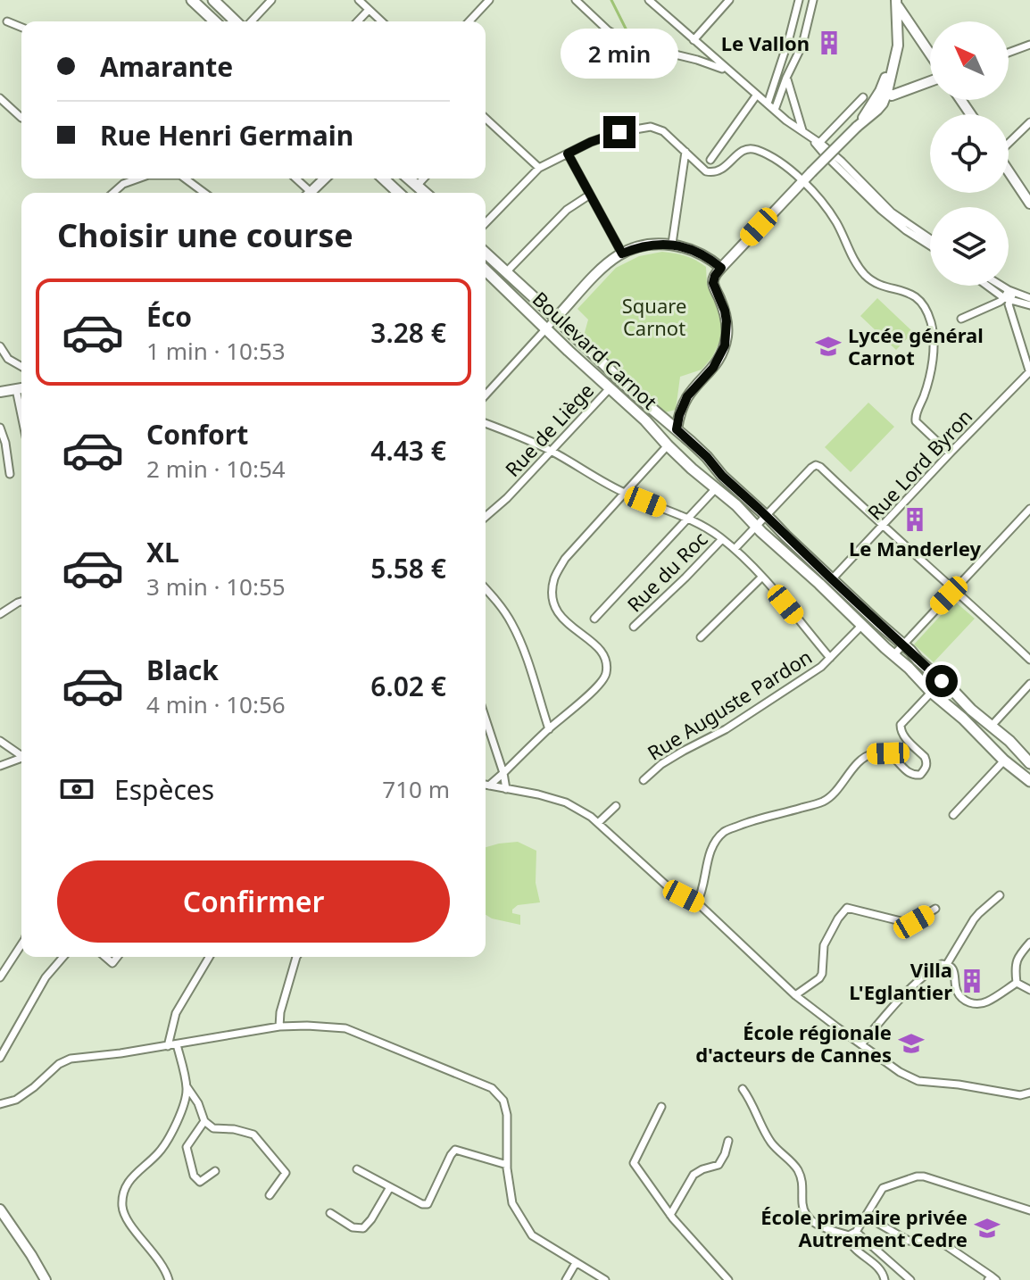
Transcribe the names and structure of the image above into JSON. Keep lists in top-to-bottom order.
{
  "streets": {
    "main road": ["Boulevard Carnot"],
    "street": [
      "Rue de Liège",
      "Rue Lord Byron",
      "Rue du Roc",
      "Rue Auguste Pardon"
    ]
  },
  "crossings": [
    ["Boulevard Carnot", "Rue de Liège"],
    ["Boulevard Carnot", "Rue Lord Byron"],
    ["Boulevard Carnot", "Rue Auguste Pardon"]
  ],
  "parks": ["Square Carnot"],
  "places": {
    "building": ["Le Vallon", "Le Manderley", "Villa L'Eglantier"],
    "school or university": ["Lycée général Carnot", "École régionale d'acteurs de Cannes", "École primaire privée Autrement Cedre"]
  },
  "north": "top left",
  "page": {
    "banner": ["Amarante", "Rue Henri Germain"],
    "bubble": "2 min",
    "heading": "Choisir une course",
    "list": [
      {
        "name": "Éco",
        "note": "1 min · 10:53",
        "value": "3.28 €"
      },
      {
        "name": "Confort",
        "note": "2 min · 10:54",
        "value": "4.43 €"
      },
      {
        "name": "XL",
        "note": "3 min · 10:55",
        "value": "5.58 €"
      },
      {
        "name": "Black",
        "note": "4 min · 10:56",
        "value": "6.02 €"
      }
    ],
    "pay": ["Espèces", "710 m"],
    "buttons": "Confirmer"
  }
}
